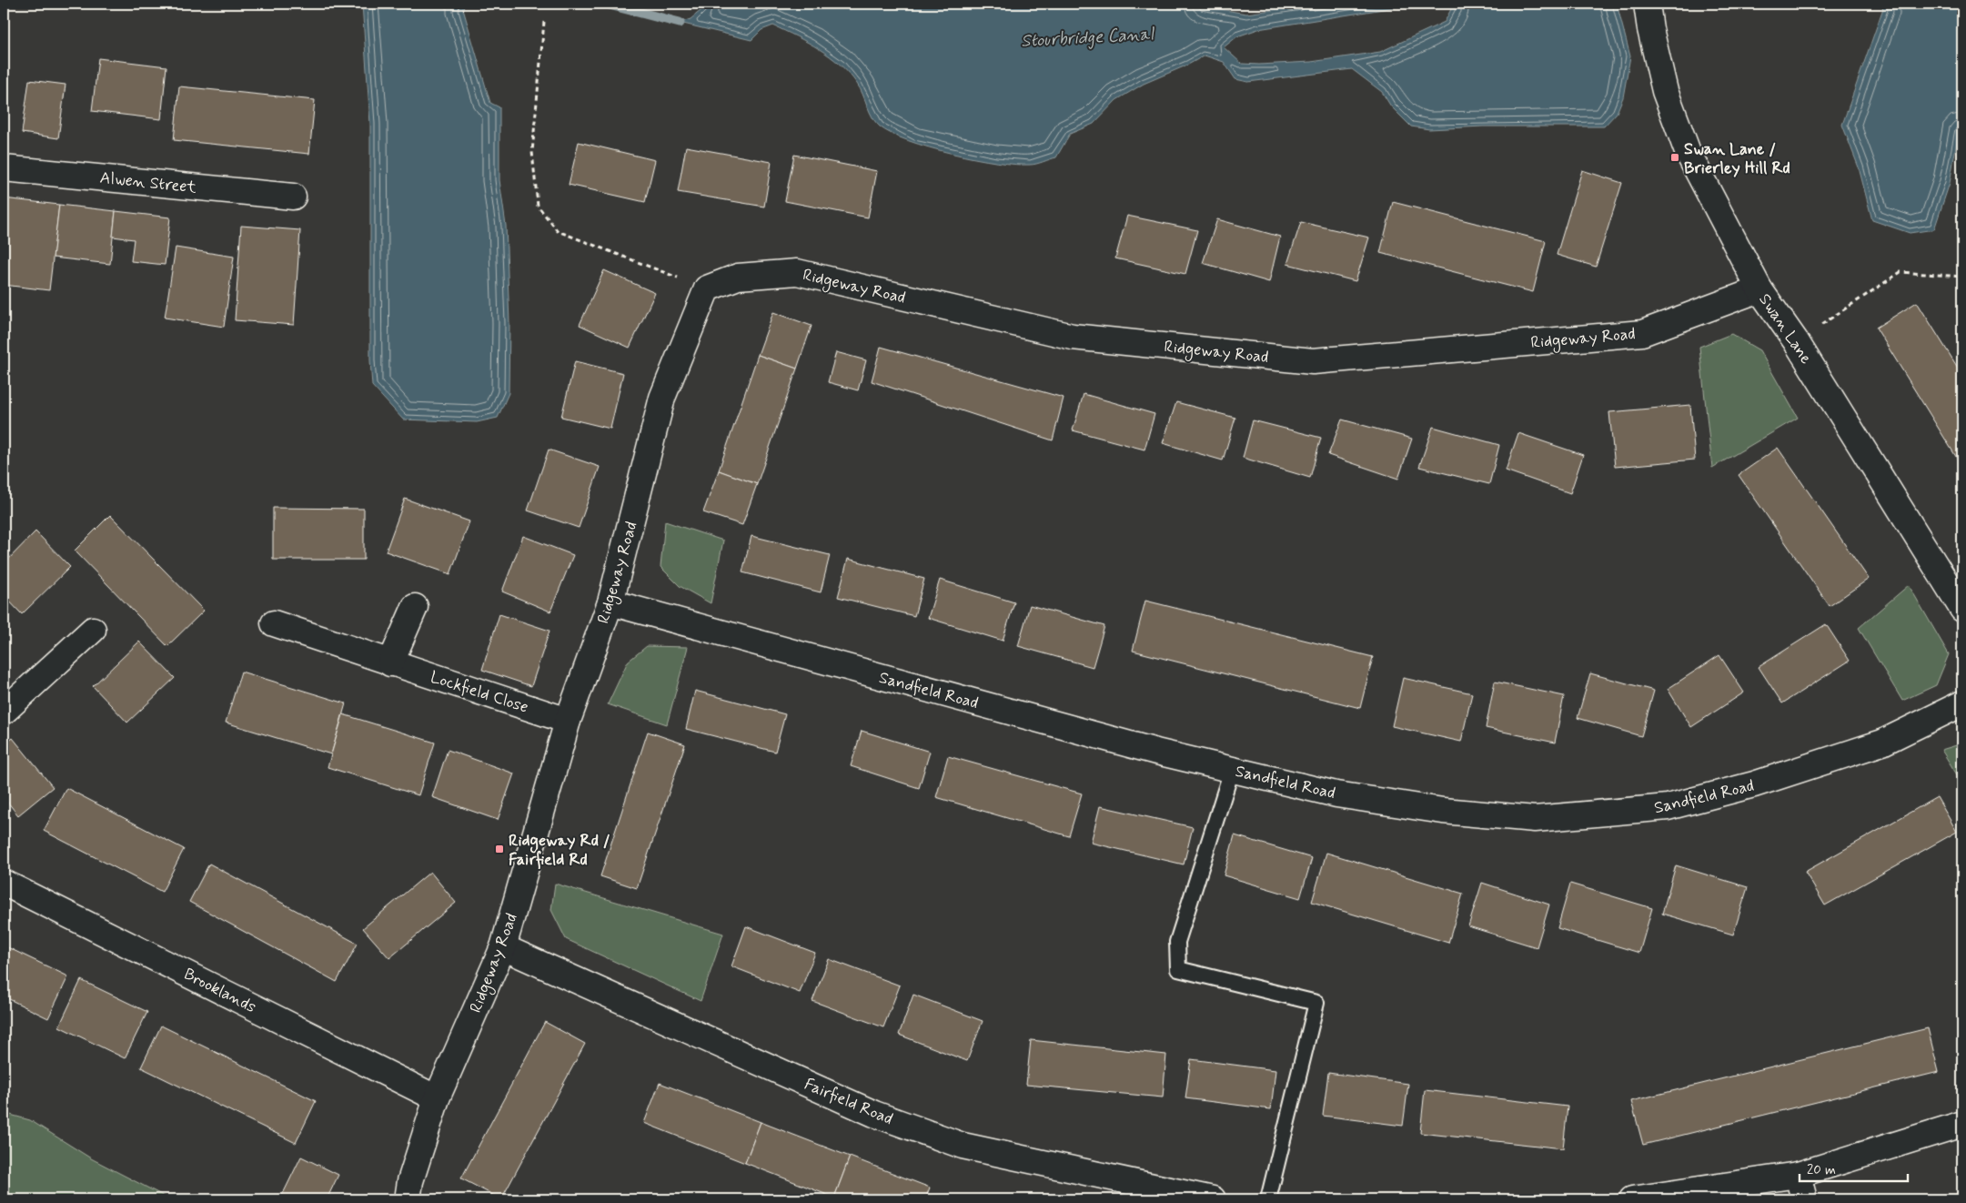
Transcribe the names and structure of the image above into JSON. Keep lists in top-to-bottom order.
{
  "streets": {
    "street": [
      "Alwen Street",
      "Ridgeway Road",
      "Swan Lane",
      "Sandfield Road",
      "Lockfield Close",
      "Brooklands",
      "Fairfield Road"
    ]
  },
  "crossings": [
    ["Ridgeway Road", "Swan Lane"],
    ["Ridgeway Road", "Sandfield Road"],
    ["Ridgeway Road", "Lockfield Close"],
    ["Ridgeway Road", "Brooklands"],
    ["Ridgeway Road", "Fairfield Road"]
  ],
  "water": ["Stourbridge Canal"],
  "places": {
    "transit": ["Swan Lane / Brierley Hill Rd", "Ridgeway Rd / Fairfield Rd"]
  },
  "scale_bar": "20 m"
}
